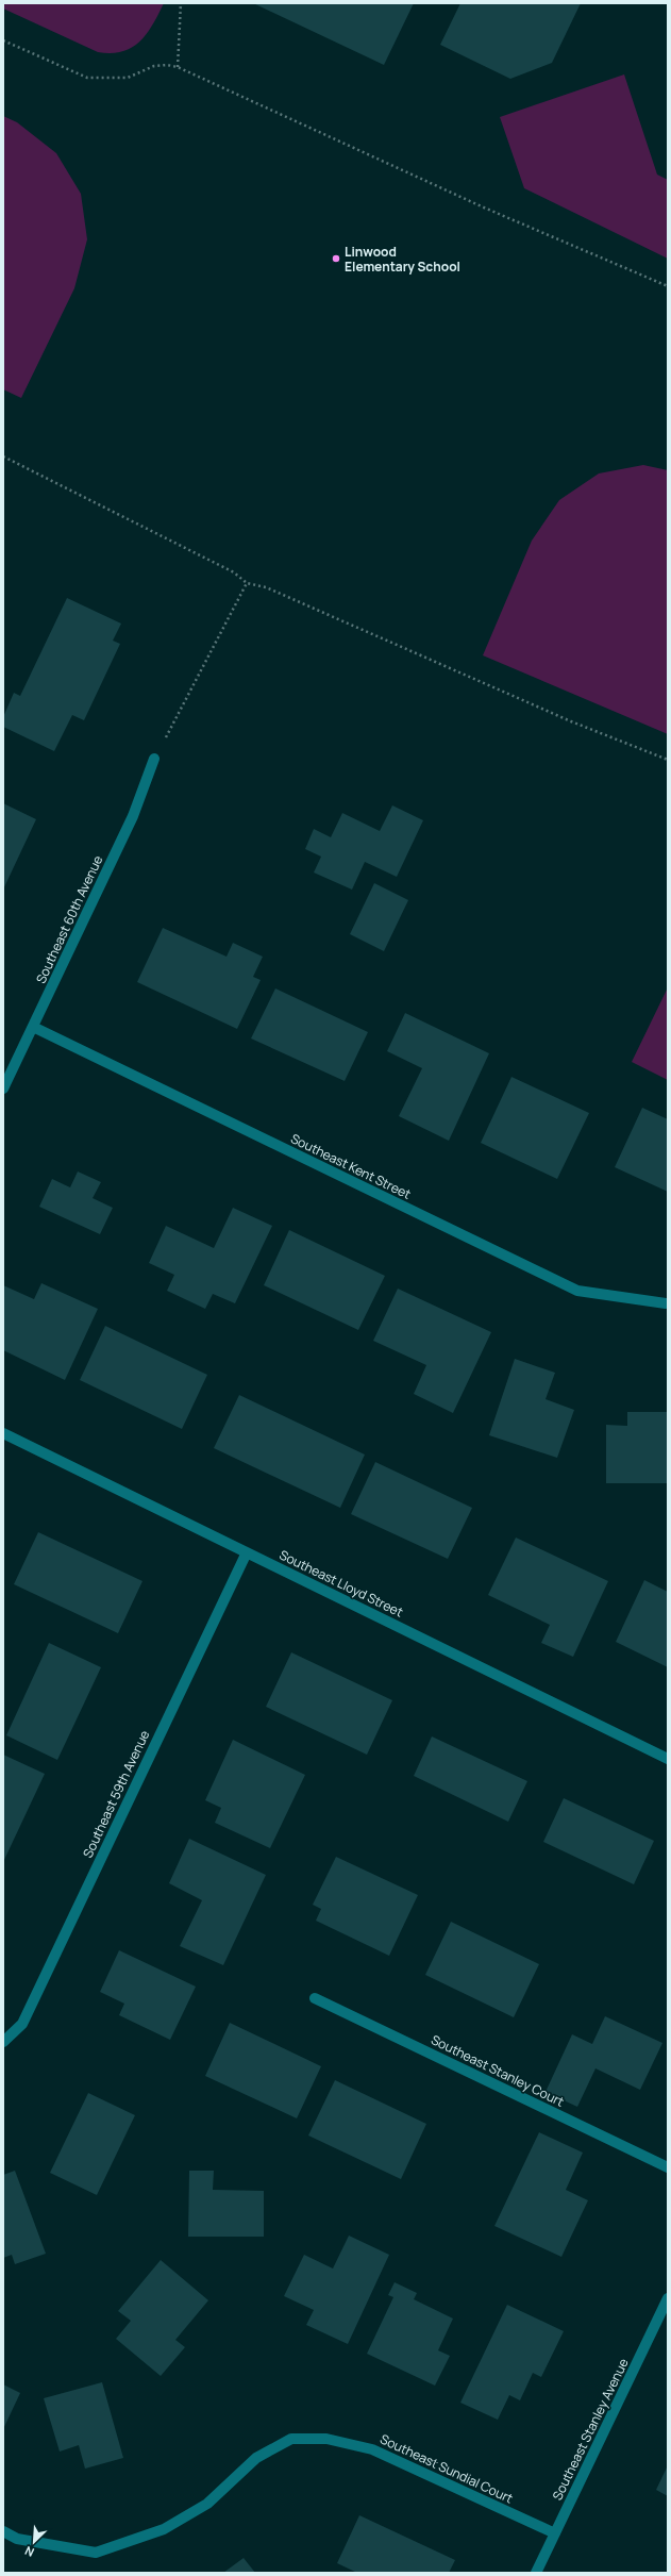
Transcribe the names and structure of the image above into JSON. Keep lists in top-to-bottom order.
{
  "streets": {
    "street": [
      "Southeast 60th Avenue",
      "Southeast Kent Street",
      "Southeast Lloyd Street",
      "Southeast 59th Avenue",
      "Southeast Stanley Court",
      "Southeast Stanley Avenue",
      "Southeast Sundial Court"
    ]
  },
  "crossings": [
    ["Southeast 60th Avenue", "Southeast Kent Street"],
    ["Southeast Lloyd Street", "Southeast 59th Avenue"],
    ["Southeast Stanley Avenue", "Southeast Sundial Court"]
  ],
  "places": ["Linwood Elementary School"],
  "north": "bottom left"
}
